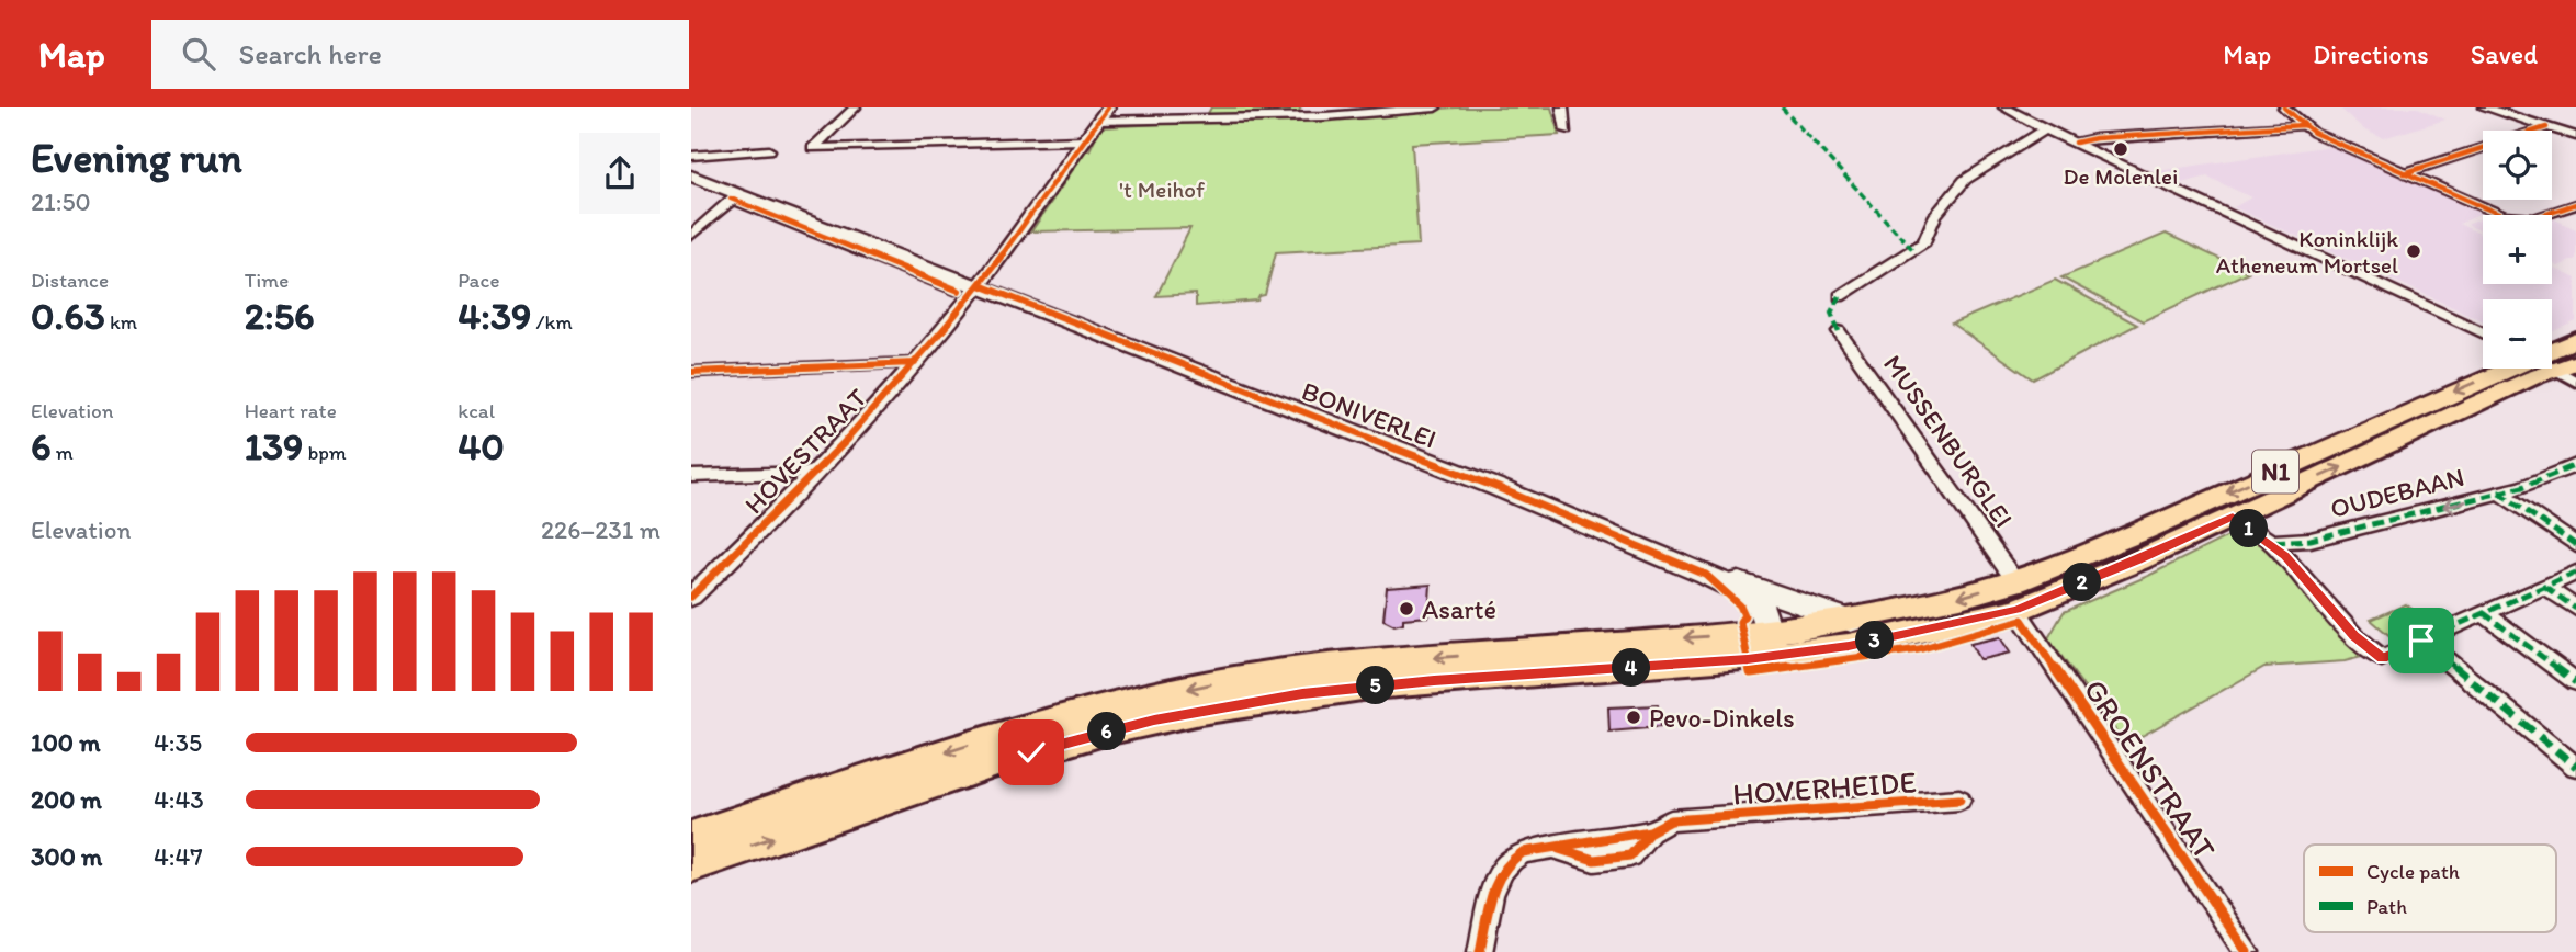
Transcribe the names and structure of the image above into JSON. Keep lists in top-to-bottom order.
{
  "streets": {
    "main road": ["BONIVERLEI", "N1"],
    "street": [
      "MUSSENBURGLEI",
      "HOVESTRAAT",
      "OUDEBAAN",
      "GROENSTRAAT",
      "HOVERHEIDE"
    ]
  },
  "crossings": [
    ["BONIVERLEI", "HOVESTRAAT"],
    ["BONIVERLEI", "N1"],
    ["MUSSENBURGLEI", "N1"],
    ["MUSSENBURGLEI", "GROENSTRAAT"],
    ["N1", "GROENSTRAAT"]
  ],
  "parks": ["'t Meihof"],
  "places": [
    "De Molenlei",
    "Koninklijk Atheneum Mortsel",
    "Asarté",
    "Pevo-Dinkels"
  ],
  "legend": ["Cycle path", "Path"],
  "page": {
    "header": "Map",
    "search": "Search here",
    "nav": ["Map", "Directions", "Saved"],
    "heading": ["Evening run", "21:50"],
    "map_buttons": ["+", "−"],
    "stats": [
      ["Distance", "0.63 km"],
      ["Time", "2:56"],
      ["Pace", "4:39 /km"],
      ["Elevation", "6 m"],
      ["Heart rate", "139 bpm"],
      ["kcal", "40"]
    ],
    "chart": ["Elevation", "226–231 m"],
    "pins": [
      "1",
      "2",
      "3",
      "4",
      "5",
      "6"
    ],
    "list": [
      {
        "name": "100 m",
        "note": "4:35"
      },
      {
        "name": "200 m",
        "note": "4:43"
      },
      {
        "name": "300 m",
        "note": "4:47"
      }
    ]
  }
}
